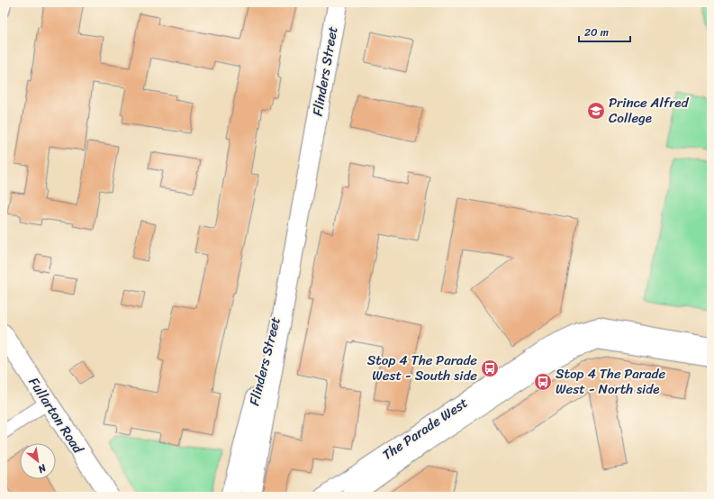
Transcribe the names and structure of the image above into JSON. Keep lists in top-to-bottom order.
{
  "streets": {
    "main road": ["Flinders Street", "Fullarton Road"],
    "street": ["The Parade West"]
  },
  "places": {
    "school or university": ["Prince Alfred College"],
    "bus stop": ["Stop 4 The Parade West - South side", "Stop 4 The Parade West - North side"]
  },
  "scale_bar": "20 m",
  "north": "bottom right"
}
